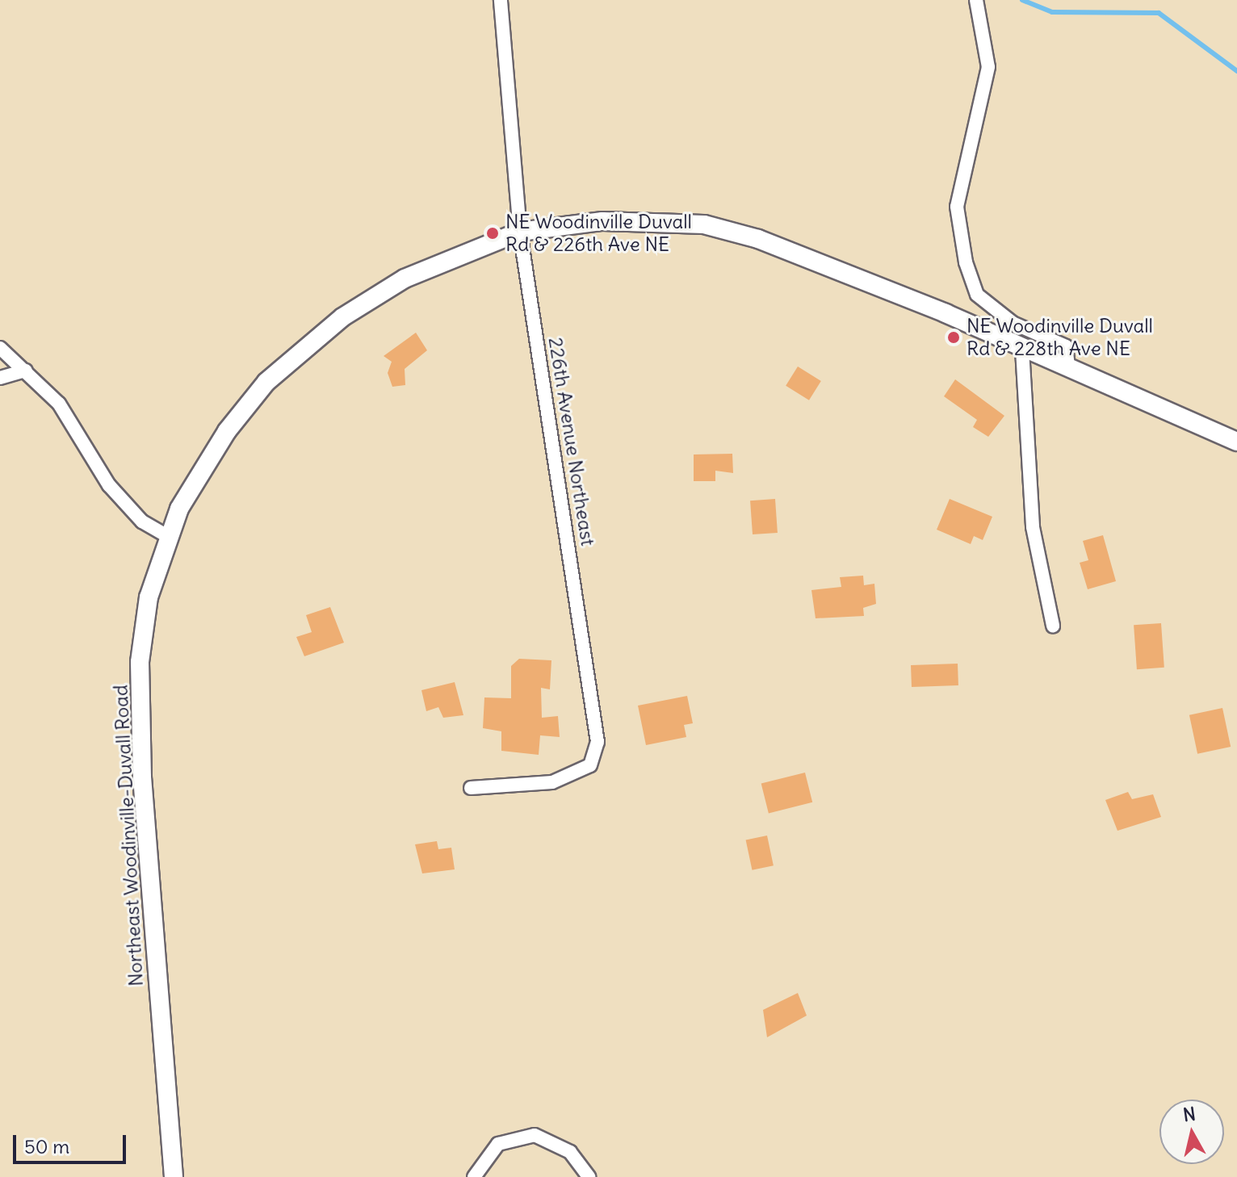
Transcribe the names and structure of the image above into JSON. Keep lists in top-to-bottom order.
{
  "streets": {
    "main road": ["Northeast Woodinville-Duvall Road"],
    "street": ["226th Avenue Northeast"]
  },
  "crossings": [
    ["226th Avenue Northeast", "Northeast Woodinville-Duvall Road"]
  ],
  "places": ["NE Woodinville Duvall Rd & 226th Ave NE", "NE Woodinville Duvall Rd & 228th Ave NE"],
  "scale_bar": "50 m",
  "north": "top"
}
